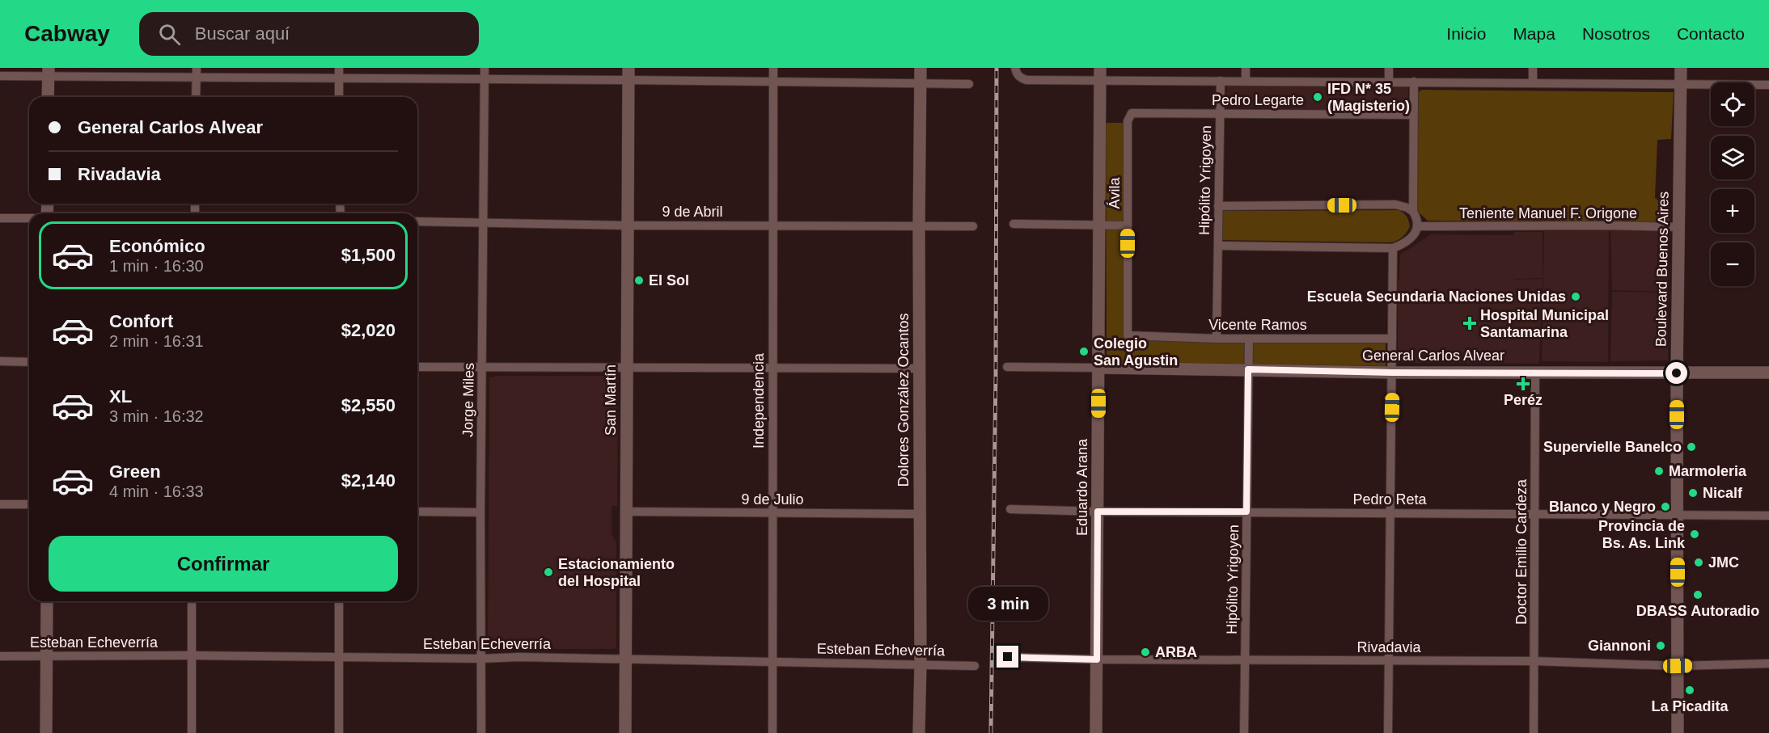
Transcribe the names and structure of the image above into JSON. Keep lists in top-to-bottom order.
{
  "streets": {
    "street": [
      "Pedro Legarte",
      "Hipólito Yrigoyen",
      "Ávila",
      "9 de Abril",
      "Teniente Manuel F. Origone",
      "Boulevard Buenos Aires",
      "Vicente Ramos",
      "General Carlos Alvear",
      "Jorge Miles",
      "San Martín",
      "Dolores González Ocantos",
      "Independencia",
      "Eduardo Arana",
      "9 de Julio",
      "Pedro Reta",
      "Doctor Emilio Cardeza",
      "Esteban Echeverría",
      "Rivadavia"
    ]
  },
  "crossings": [
    ["Pedro Legarte", "Hipólito Yrigoyen"],
    ["Pedro Legarte", "Ávila"],
    ["Hipólito Yrigoyen", "Vicente Ramos"],
    ["Hipólito Yrigoyen", "General Carlos Alvear"],
    ["Hipólito Yrigoyen", "Pedro Reta"],
    ["Hipólito Yrigoyen", "Rivadavia"],
    ["Ávila", "Vicente Ramos"],
    ["9 de Abril", "Jorge Miles"],
    ["9 de Abril", "San Martín"],
    ["9 de Abril", "Dolores González Ocantos"],
    ["9 de Abril", "Independencia"],
    ["Teniente Manuel F. Origone", "Boulevard Buenos Aires"],
    ["Boulevard Buenos Aires", "General Carlos Alvear"],
    ["Boulevard Buenos Aires", "Pedro Reta"],
    ["Boulevard Buenos Aires", "Rivadavia"],
    ["General Carlos Alvear", "Eduardo Arana"],
    ["General Carlos Alvear", "Doctor Emilio Cardeza"],
    ["Jorge Miles", "Esteban Echeverría"],
    ["San Martín", "9 de Julio"],
    ["San Martín", "Esteban Echeverría"],
    ["Dolores González Ocantos", "9 de Julio"],
    ["Dolores González Ocantos", "Esteban Echeverría"],
    ["Independencia", "9 de Julio"],
    ["Independencia", "Esteban Echeverría"],
    ["Eduardo Arana", "Pedro Reta"],
    ["Eduardo Arana", "Rivadavia"],
    ["Pedro Reta", "Doctor Emilio Cardeza"],
    ["Doctor Emilio Cardeza", "Rivadavia"]
  ],
  "places": {
    "other": [
      "IFD N* 35 (Magisterio)",
      "El Sol",
      "Escuela Secundaria Naciones Unidas",
      "Colegio San Agustin",
      "Supervielle Banelco",
      "Marmoleria",
      "Nicalf",
      "Blanco y Negro",
      "Provincia de Bs. As. Link",
      "JMC",
      "Estacionamiento del Hospital",
      "DBASS Autoradio",
      "Giannoni",
      "ARBA",
      "La Picadita"
    ],
    "health": ["Hospital Municipal Santamarina", "Peréz"]
  },
  "page": {
    "header": "Cabway",
    "search": "Buscar aquí",
    "nav": [
      "Inicio",
      "Mapa",
      "Nosotros",
      "Contacto"
    ],
    "map_buttons": ["+", "−"],
    "banner": ["General Carlos Alvear", "Rivadavia"],
    "list": [
      {
        "name": "Económico",
        "note": "1 min · 16:30",
        "value": "$1,500"
      },
      {
        "name": "Confort",
        "note": "2 min · 16:31",
        "value": "$2,020"
      },
      {
        "name": "XL",
        "note": "3 min · 16:32",
        "value": "$2,550"
      },
      {
        "name": "Green",
        "note": "4 min · 16:33",
        "value": "$2,140"
      }
    ],
    "buttons": "Confirmar",
    "bubble": "3 min"
  }
}
